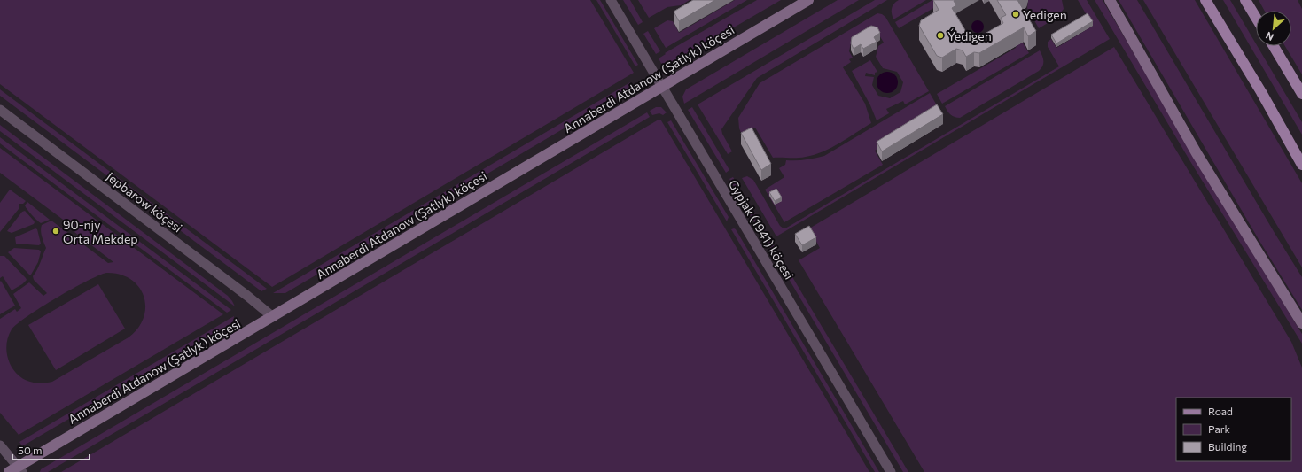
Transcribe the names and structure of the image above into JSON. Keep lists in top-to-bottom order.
{
  "streets": {
    "street": ["Annaberdi Atdanow (Şatlyk) köçesi", "Jepbarow köçesi", "Gypjak (1941) köçesi"]
  },
  "crossings": [
    ["Annaberdi Atdanow (Şatlyk) köçesi", "Jepbarow köçesi"],
    ["Annaberdi Atdanow (Şatlyk) köçesi", "Gypjak (1941) köçesi"]
  ],
  "places": ["Yedigen", "Ýedigen", "90-njy Orta Mekdep"],
  "legend": ["Road", "Park", "Building"],
  "scale_bar": "50 m",
  "north": "bottom left"
}
